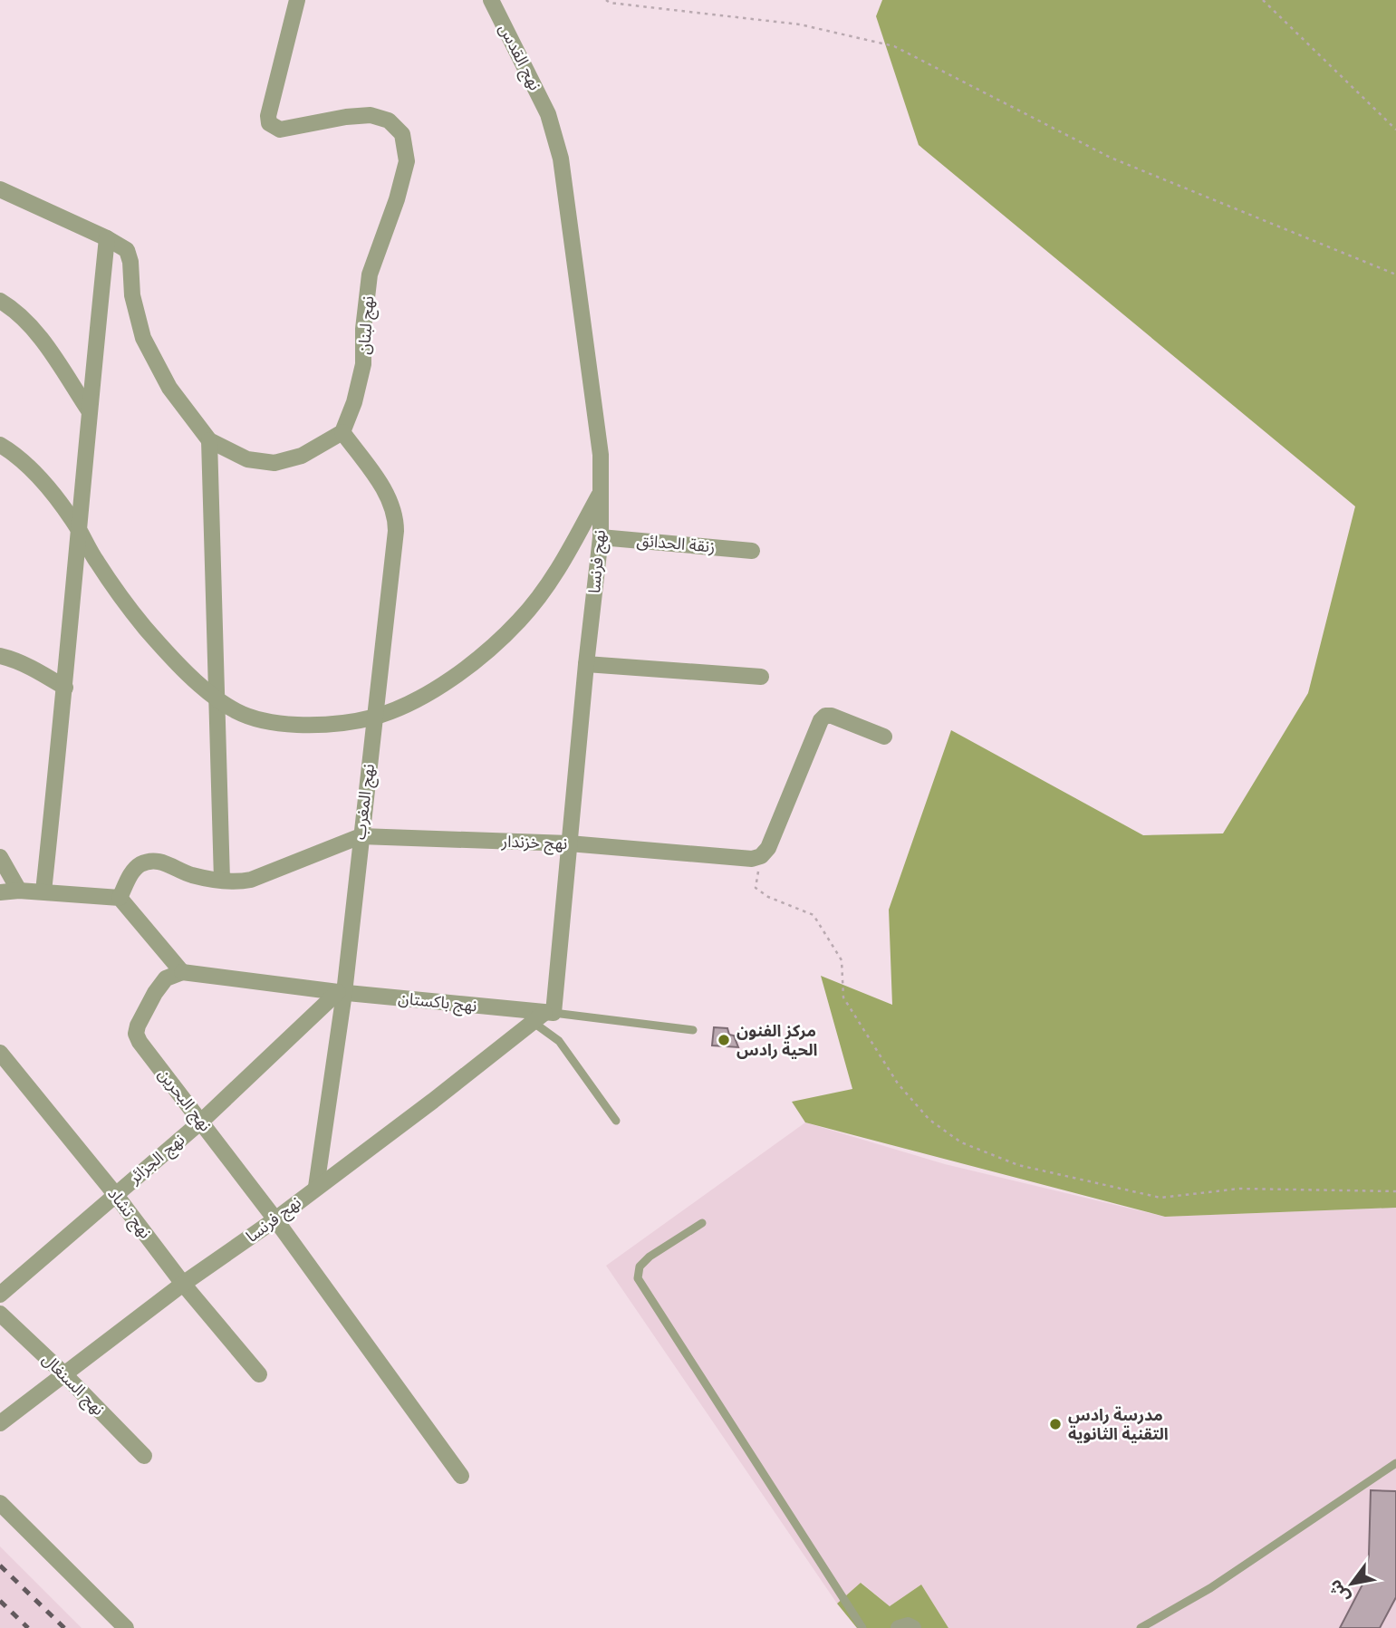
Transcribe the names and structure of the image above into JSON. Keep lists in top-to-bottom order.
{
  "streets": {
    "street": [
      "نهج القدس",
      "نهج لبنان",
      "زنقة الحدائق",
      "نهج فرنسا",
      "نهج المغرب",
      "نهج خزندار",
      "نهج باكستان",
      "نهج البحرين",
      "نهج الجزائر",
      "نهج تشاد",
      "نهج السنغال"
    ]
  },
  "crossings": [
    ["نهج القدس", "نهج فرنسا"],
    ["نهج لبنان", "نهج المغرب"],
    ["زنقة الحدائق", "نهج فرنسا"],
    ["نهج فرنسا", "نهج المغرب"],
    ["نهج فرنسا", "نهج خزندار"],
    ["نهج فرنسا", "نهج باكستان"],
    ["نهج فرنسا", "نهج البحرين"],
    ["نهج فرنسا", "نهج تشاد"],
    ["نهج فرنسا", "نهج السنغال"],
    ["نهج المغرب", "نهج خزندار"],
    ["نهج المغرب", "نهج باكستان"],
    ["نهج المغرب", "نهج الجزائر"],
    ["نهج باكستان", "نهج البحرين"],
    ["نهج باكستان", "نهج الجزائر"],
    ["نهج البحرين", "نهج الجزائر"],
    ["نهج الجزائر", "نهج تشاد"]
  ],
  "places": ["مركز الفنون الحية رادس", "مدرسة رادس التقنية الثانوية"],
  "north": "bottom left"
}
